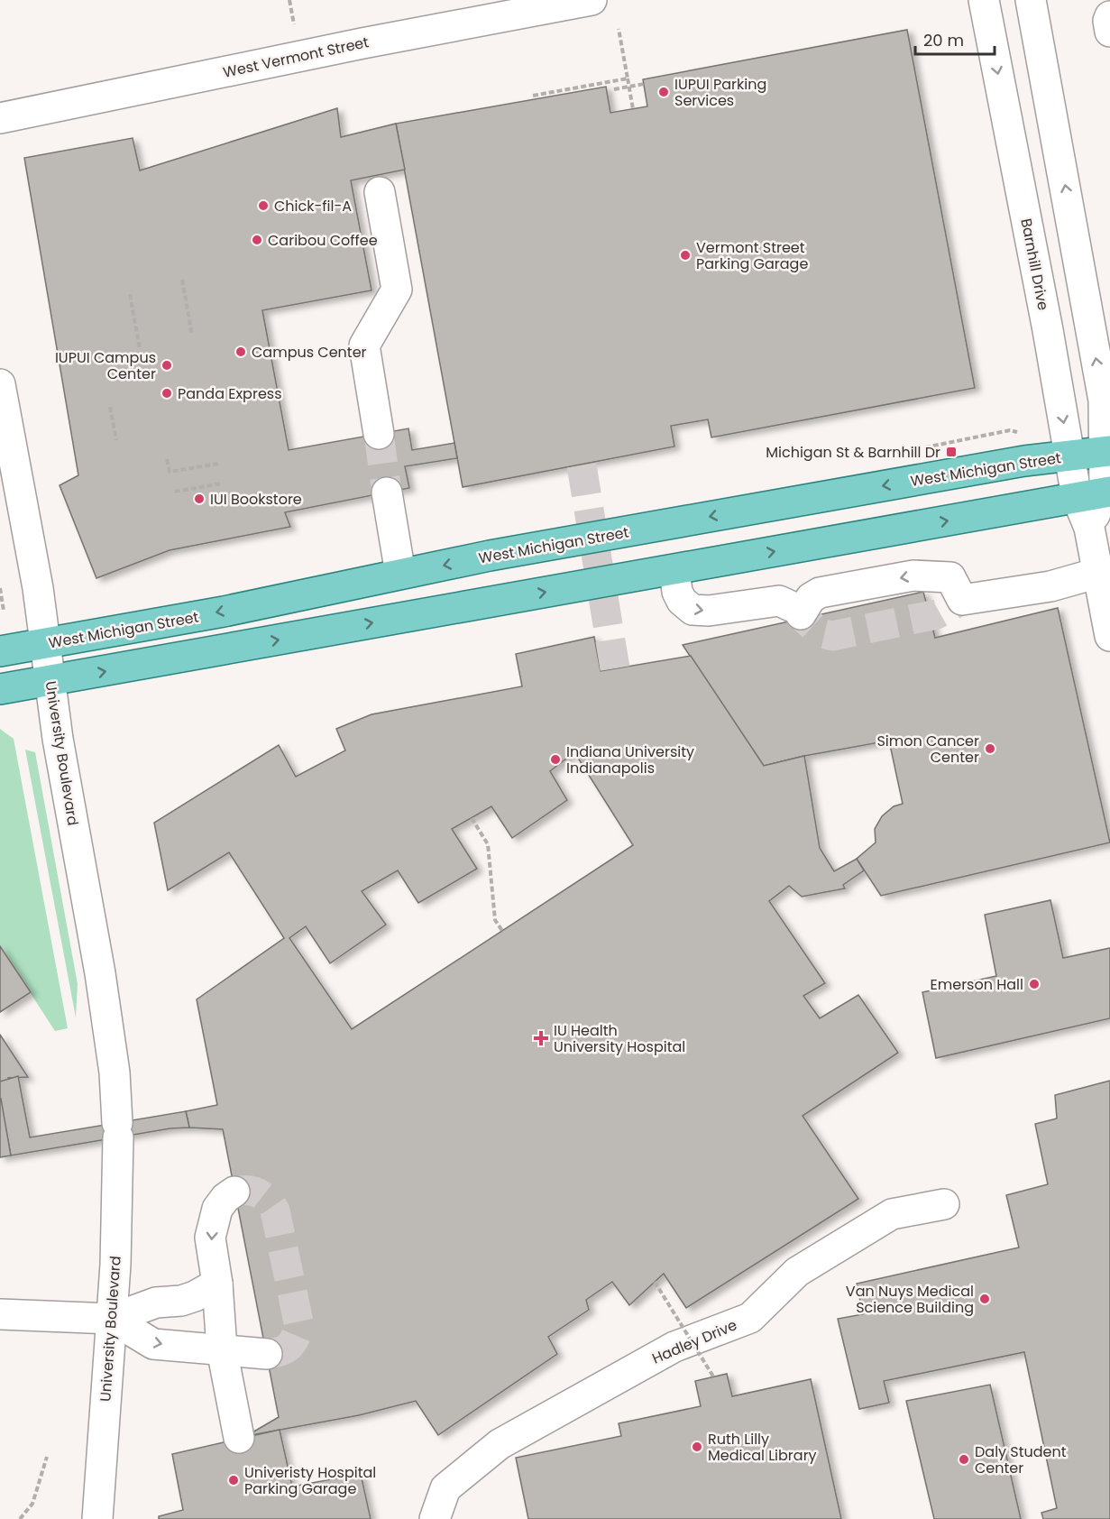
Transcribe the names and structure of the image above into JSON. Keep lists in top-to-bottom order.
{
  "streets": {
    "main road": ["West Michigan Street"],
    "street": [
      "West Vermont Street",
      "Barnhill Drive",
      "University Boulevard",
      "Hadley Drive"
    ]
  },
  "crossings": [
    ["Barnhill Drive", "West Michigan Street"],
    ["West Michigan Street", "University Boulevard"]
  ],
  "places": {
    "other": [
      "IUPUI Parking Services",
      "Chick-fil-A",
      "Caribou Coffee",
      "Vermont Street Parking Garage",
      "Campus Center",
      "IUPUI Campus Center",
      "Panda Express",
      "IUI Bookstore",
      "Simon Cancer Center",
      "Indiana University Indianapolis",
      "Emerson Hall",
      "Van Nuys Medical Science Building",
      "Ruth Lilly Medical Library",
      "Daly Student Center",
      "Univeristy Hospital Parking Garage"
    ],
    "transit": ["Michigan St & Barnhill Dr"],
    "health": ["IU Health University Hospital"]
  },
  "scale_bar": "20 m"
}
